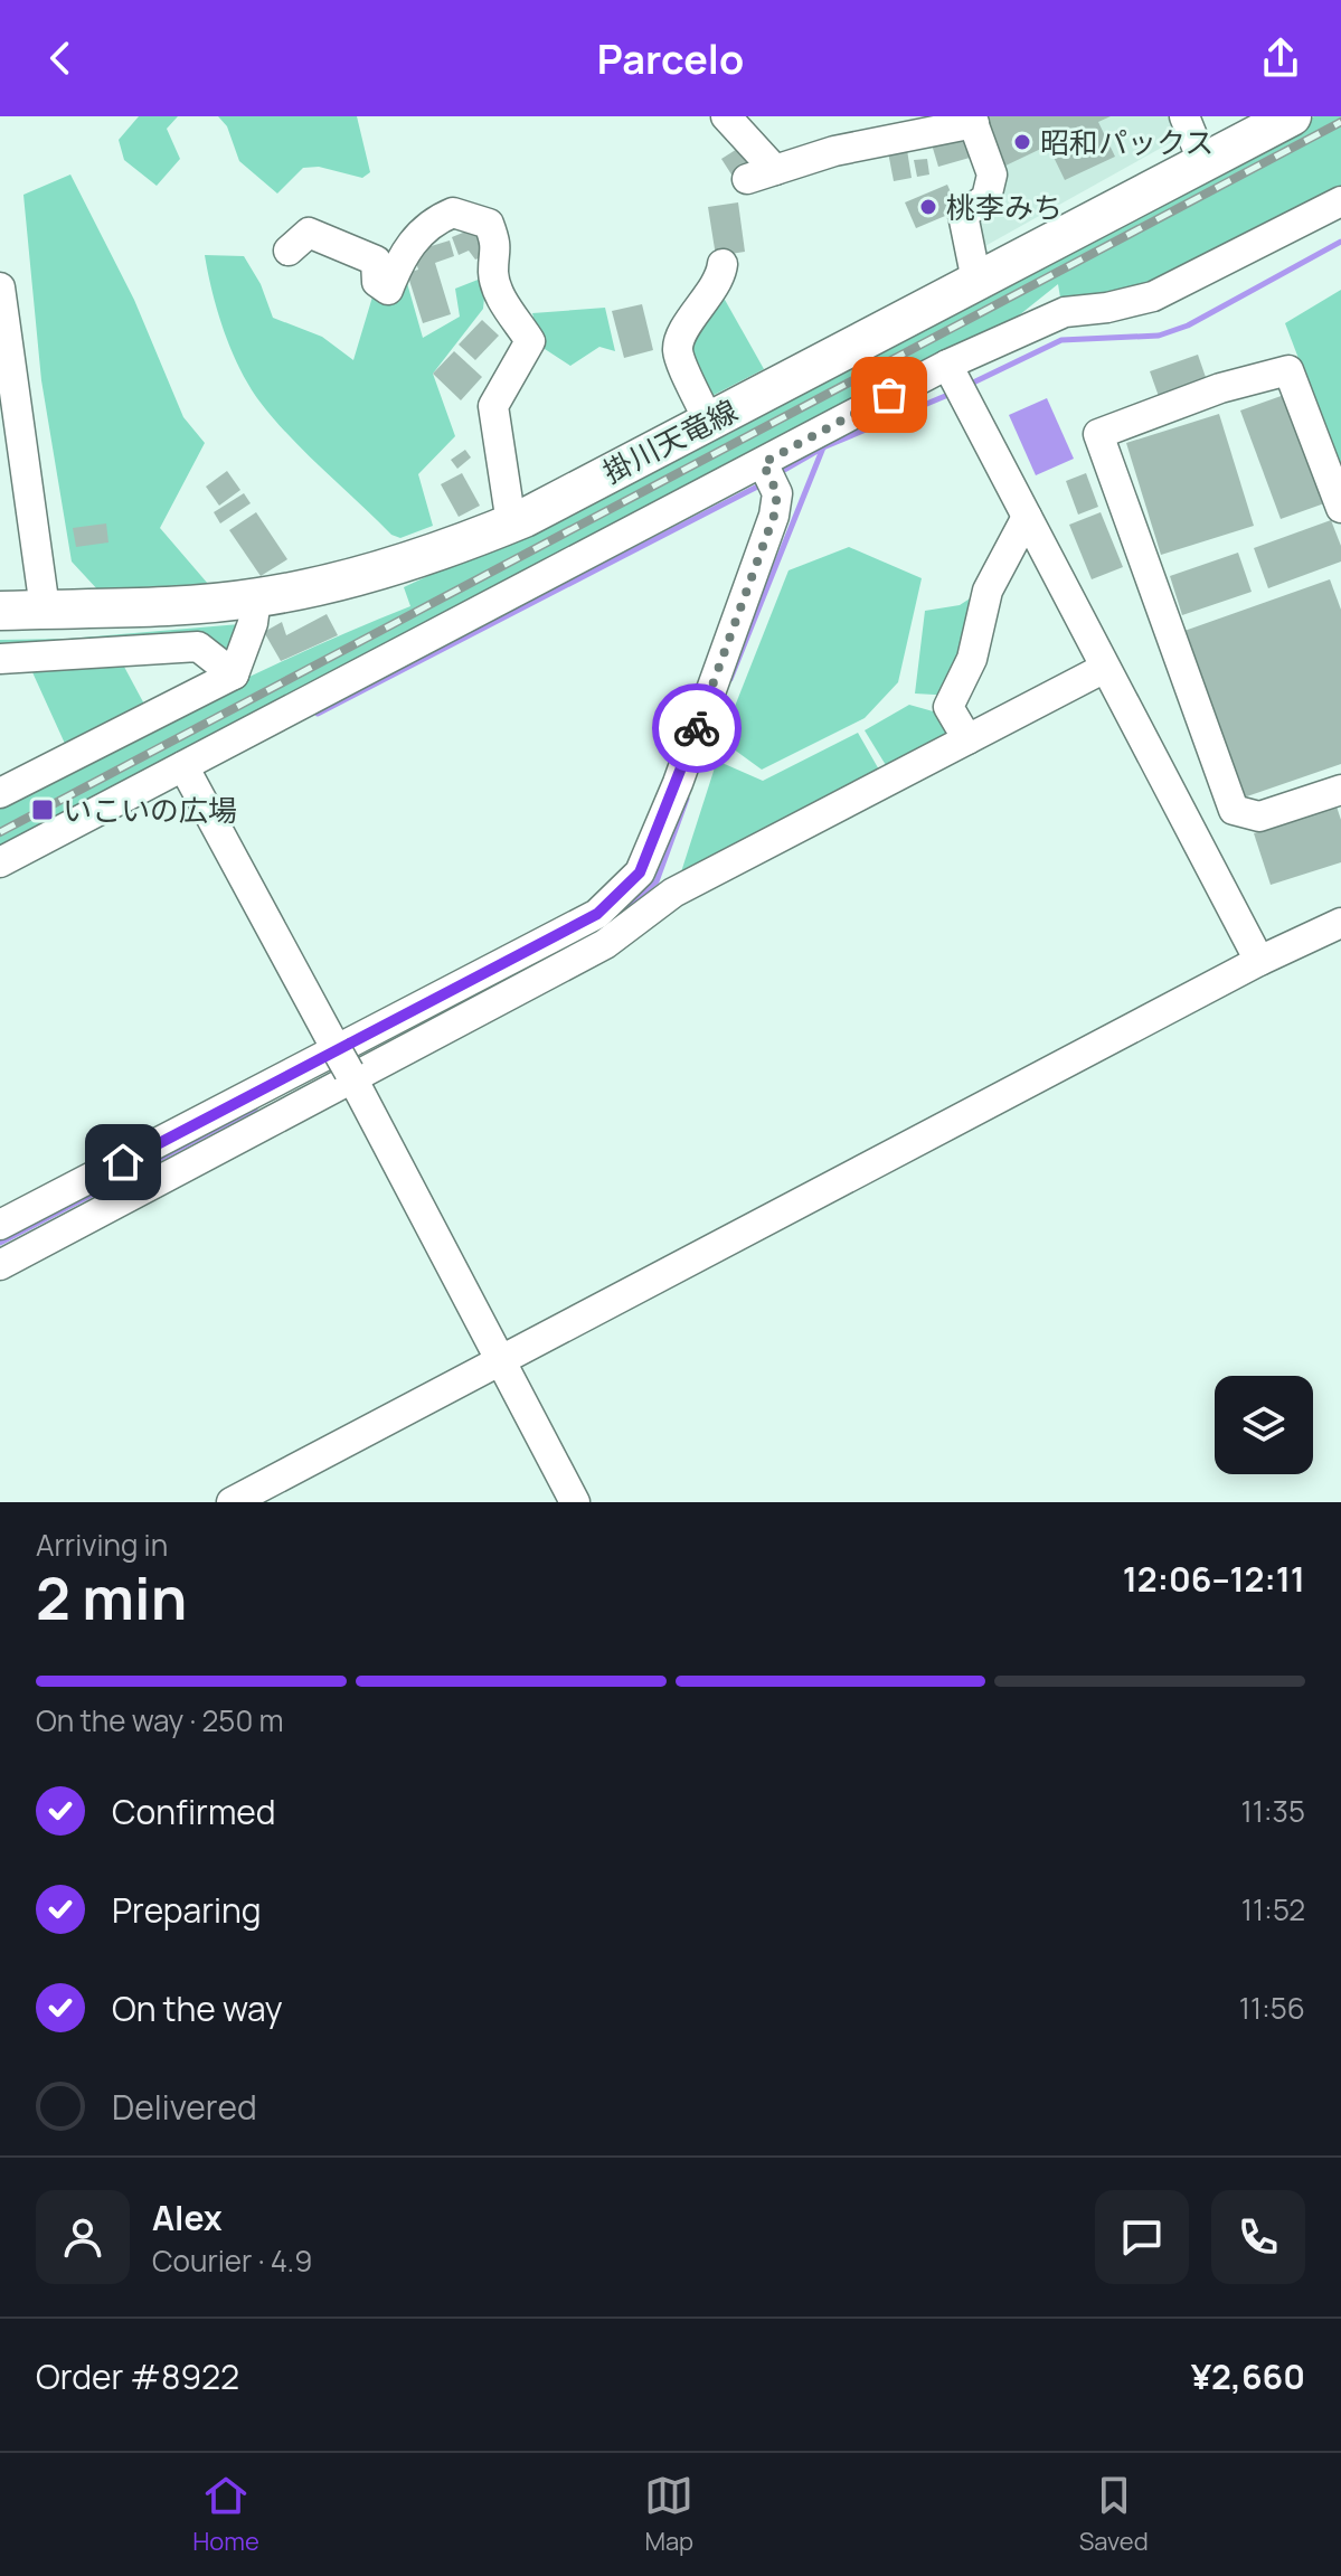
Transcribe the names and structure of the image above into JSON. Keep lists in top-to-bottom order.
{
  "streets": {
    "main road": ["掛川天竜線"]
  },
  "places": {
    "other": ["昭和パックス", "桃李みち"],
    "transit": ["いこいの広場"]
  },
  "page": {
    "header": "Parcelo",
    "heading": ["2 min", "Arriving in", "12:06–12:11"],
    "panel": [
      "Alex",
      "Courier · 4.9",
      "Order #8922",
      "¥2,660"
    ],
    "bar": "On the way · 250 m",
    "list": [
      ["Confirmed", "11:35"],
      ["Preparing", "11:52"],
      ["On the way", "11:56"],
      "Delivered"
    ],
    "tabs": ["Home", "Map", "Saved"]
  }
}
